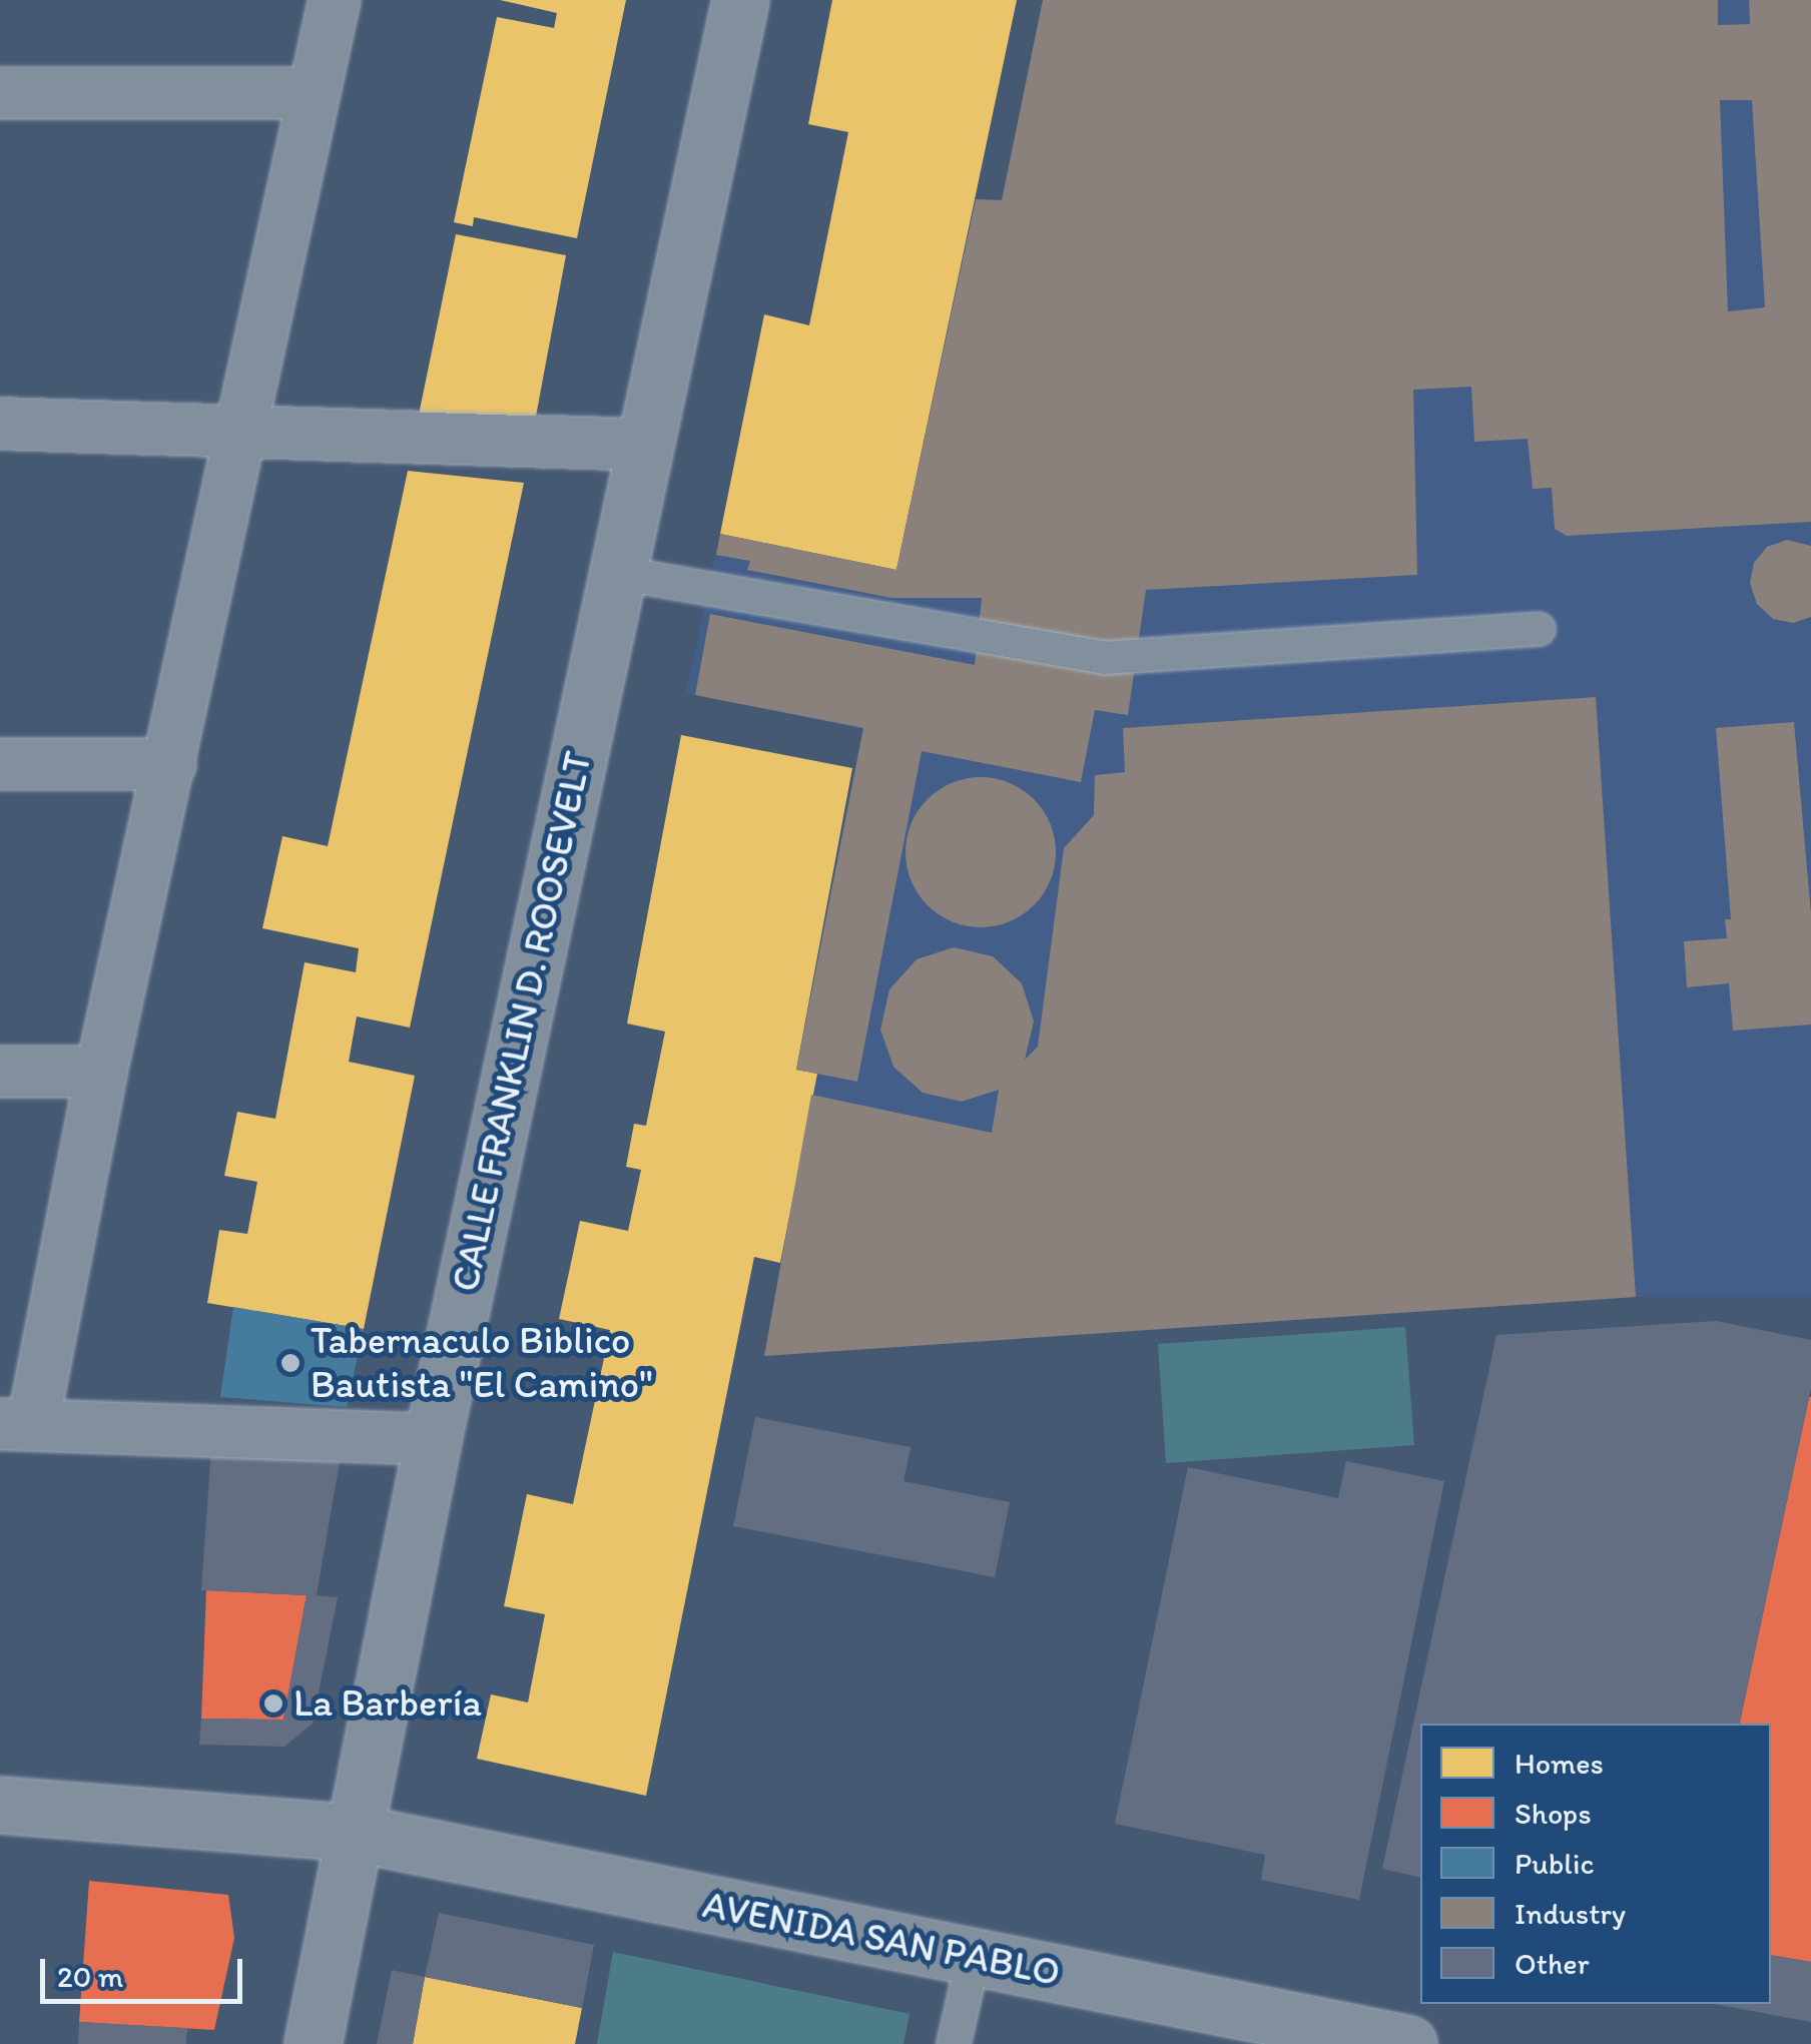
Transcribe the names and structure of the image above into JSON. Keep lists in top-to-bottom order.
{
  "streets": {
    "main road": ["CALLE FRANKLIN D. ROOSEVELT", "AVENIDA SAN PABLO"]
  },
  "crossings": [
    ["CALLE FRANKLIN D. ROOSEVELT", "AVENIDA SAN PABLO"]
  ],
  "places": ["Tabernaculo Biblico Bautista \"El Camino\"", "La Barbería"],
  "legend": [
    "Homes",
    "Shops",
    "Public",
    "Industry",
    "Other"
  ],
  "scale_bar": "20 m"
}
